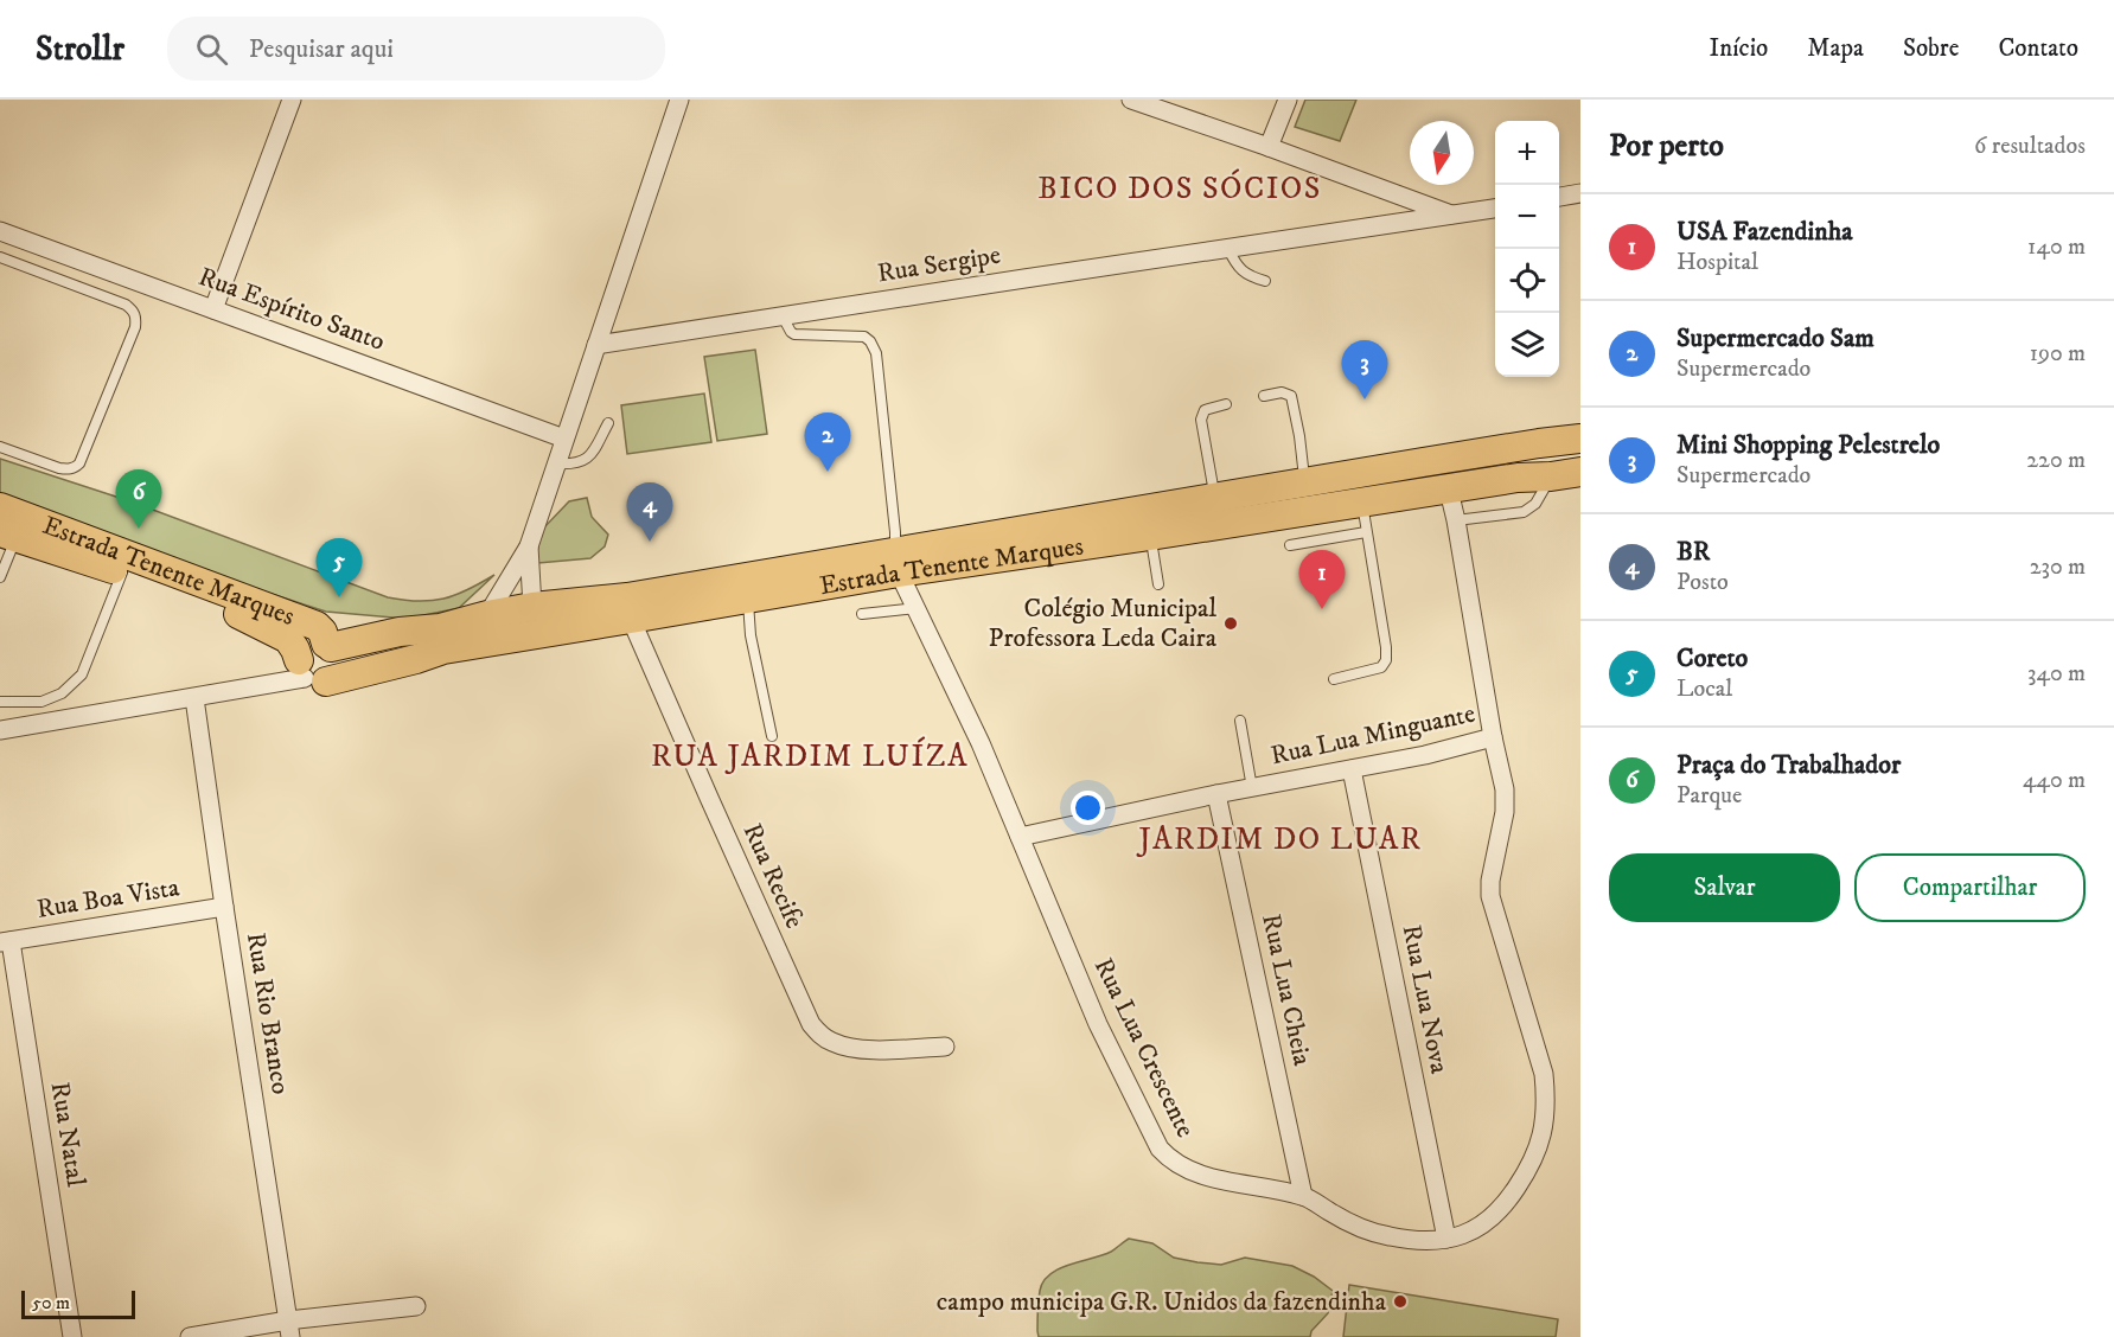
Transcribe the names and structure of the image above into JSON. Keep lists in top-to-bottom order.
{
  "streets": {
    "main road": ["Estrada Tenente Marques"],
    "street": [
      "Rua Sergipe",
      "Rua Espírito Santo",
      "Rua Lua Minguante",
      "Rua Recife",
      "Rua Boa Vista",
      "Rua Lua Cheia",
      "Rua Lua Nova",
      "Rua Rio Branco",
      "Rua Lua Crescente",
      "Rua Natal"
    ]
  },
  "crossings": [
    ["Estrada Tenente Marques", "Rua Lua Minguante"],
    ["Estrada Tenente Marques", "Rua Recife"],
    ["Estrada Tenente Marques", "Rua Lua Crescente"],
    ["Rua Lua Minguante", "Rua Lua Cheia"],
    ["Rua Lua Minguante", "Rua Lua Nova"],
    ["Rua Lua Minguante", "Rua Lua Crescente"],
    ["Rua Boa Vista", "Rua Rio Branco"],
    ["Rua Boa Vista", "Rua Natal"],
    ["Rua Lua Cheia", "Rua Lua Crescente"],
    ["Rua Lua Nova", "Rua Lua Crescente"]
  ],
  "districts": ["BICO DOS SÓCIOS", "RUA JARDIM LUÍZA", "JARDIM DO LUAR"],
  "places": ["Colégio Municipal Professora Leda Caira", "campo municipa G.R. Unidos da fazendinha"],
  "scale_bar": "50 m",
  "north": "bottom",
  "page": {
    "header": "Strollr",
    "search": "Pesquisar aqui",
    "nav": [
      "Início",
      "Mapa",
      "Sobre",
      "Contato"
    ],
    "heading": ["Por perto", "6 resultados"],
    "map_buttons": ["+", "−"],
    "list": [
      {
        "mark": "1",
        "name": "USA Fazendinha",
        "note": "Hospital",
        "value": "140 m"
      },
      {
        "mark": "2",
        "name": "Supermercado Sam",
        "note": "Supermercado",
        "value": "190 m"
      },
      {
        "mark": "3",
        "name": "Mini Shopping Pelestrelo",
        "note": "Supermercado",
        "value": "220 m"
      },
      {
        "mark": "4",
        "name": "BR",
        "note": "Posto",
        "value": "230 m"
      },
      {
        "mark": "5",
        "name": "Coreto",
        "note": "Local",
        "value": "340 m"
      },
      {
        "mark": "6",
        "name": "Praça do Trabalhador",
        "note": "Parque",
        "value": "440 m"
      }
    ],
    "pins": [
      "3",
      "2",
      "6",
      "4",
      "5",
      "1"
    ],
    "buttons": ["Salvar", "Compartilhar"],
    "scale": "50 m"
  }
}
